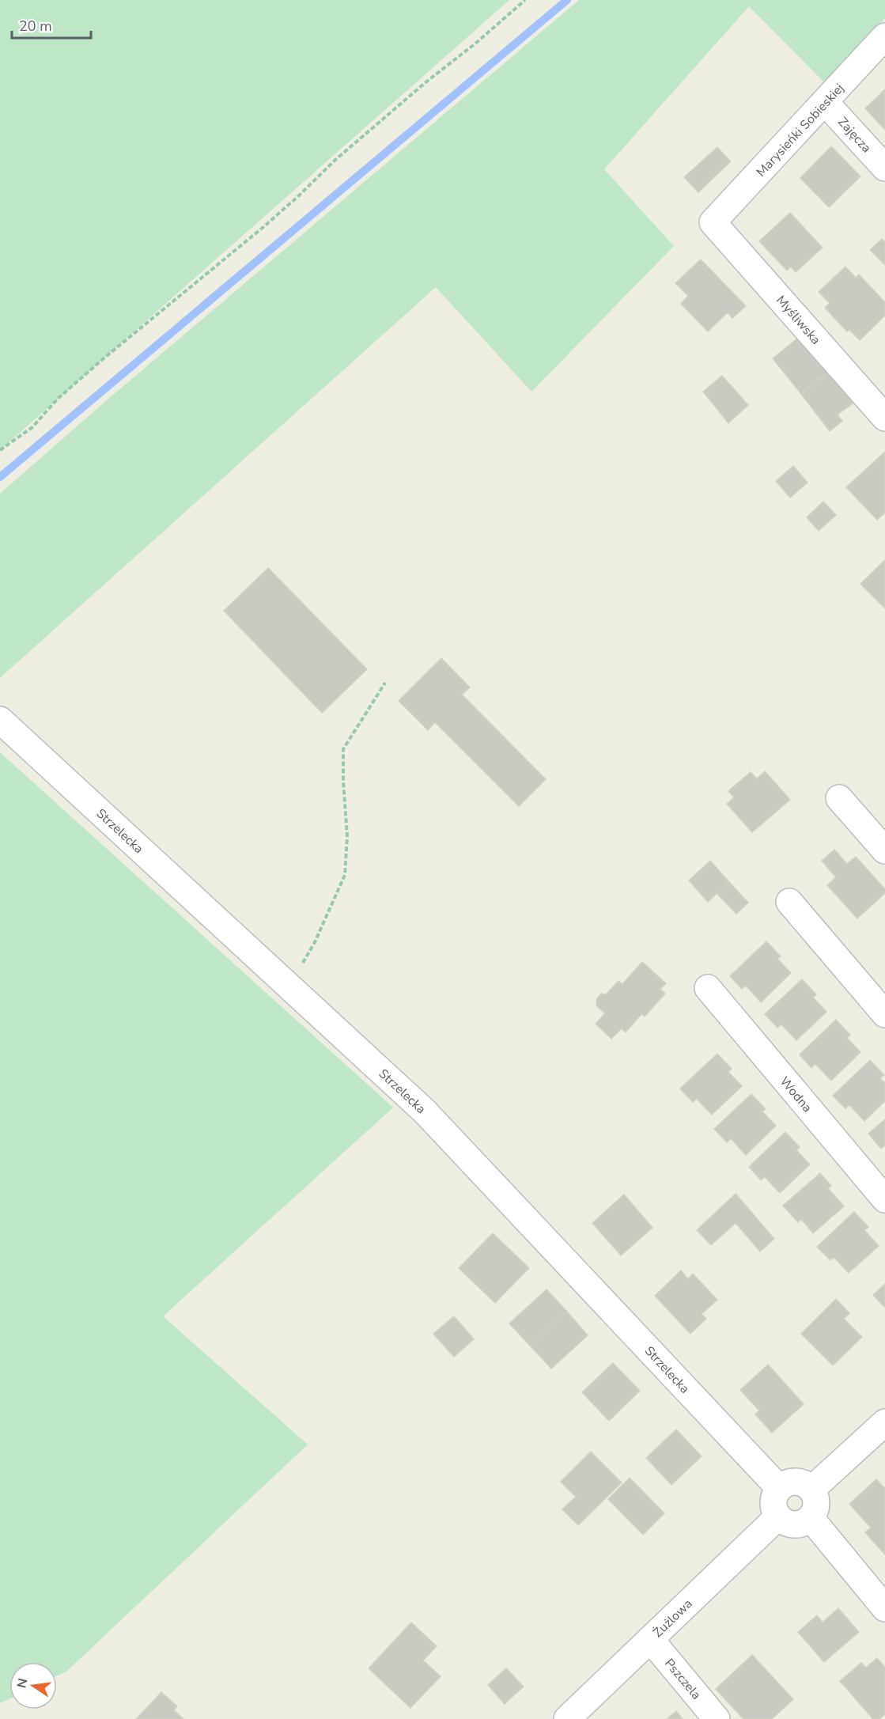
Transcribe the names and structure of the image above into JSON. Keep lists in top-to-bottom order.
{
  "streets": {
    "street": [
      "Marysieńki Sobieskiej",
      "Zajęcza",
      "Myśliwska",
      "Strzelecka",
      "Wodna",
      "Żużlowa",
      "Pszczela"
    ]
  },
  "crossings": [
    ["Marysieńki Sobieskiej", "Zajęcza"],
    ["Marysieńki Sobieskiej", "Myśliwska"],
    ["Strzelecka", "Żużlowa"],
    ["Żużlowa", "Pszczela"]
  ],
  "scale_bar": "20 m",
  "north": "left"
}
